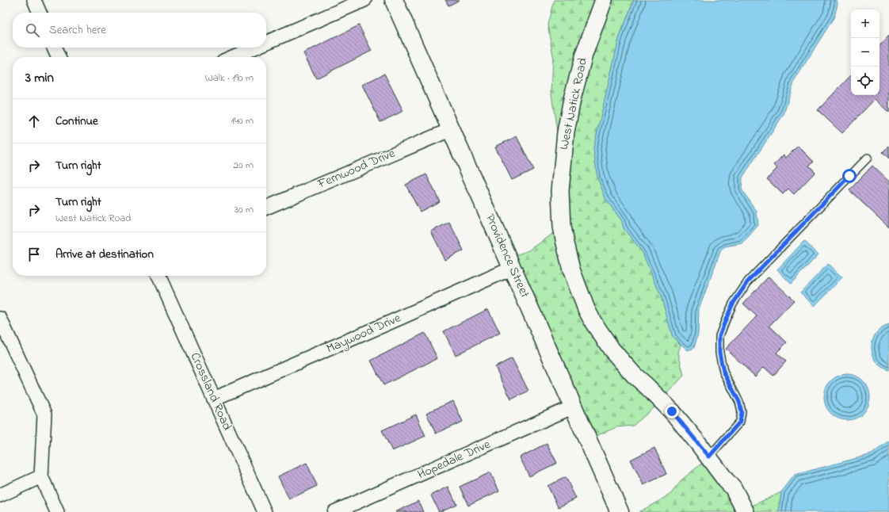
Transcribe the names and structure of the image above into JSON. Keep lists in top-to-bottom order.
{
  "streets": {
    "main road": ["Providence Street"],
    "street": [
      "West Natick Road",
      "Fernwood Drive",
      "Maywood Drive",
      "Crossland Road",
      "Hopedale Drive"
    ]
  },
  "crossings": [
    ["Fernwood Drive", "Providence Street"],
    ["Providence Street", "Maywood Drive"],
    ["Providence Street", "Hopedale Drive"],
    ["Maywood Drive", "Crossland Road"]
  ],
  "page": {
    "map_buttons": ["+", "−"],
    "search": "Search here",
    "heading": ["3 min", "Walk · 190 m"],
    "list": [
      ["Continue", "140 m"],
      ["Turn right", "20 m"],
      ["Turn right", "West Natick Road", "30 m"],
      "Arrive at destination"
    ]
  }
}
